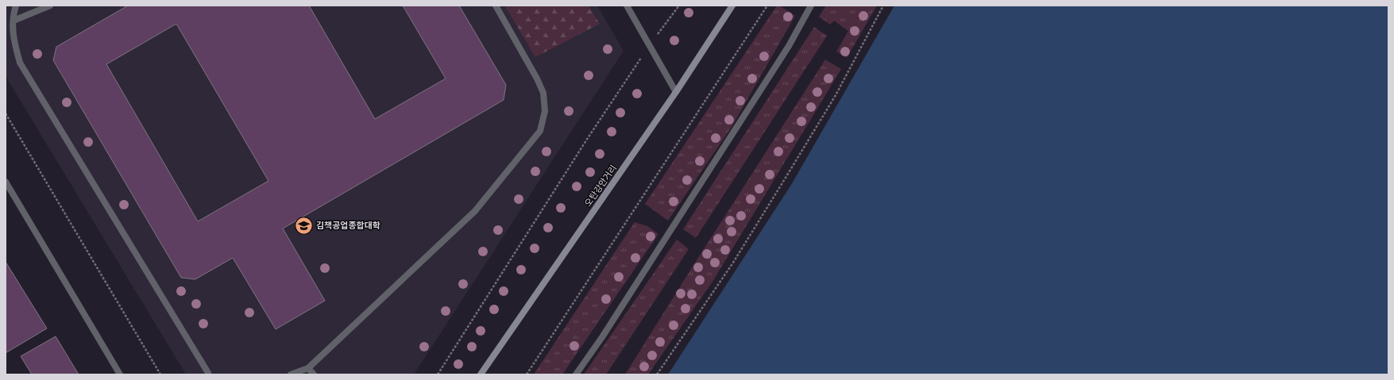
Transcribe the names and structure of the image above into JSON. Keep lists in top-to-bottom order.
{
  "streets": {
    "main road": ["오탄강안거리"]
  },
  "places": {
    "school or university": ["김책공업종합대학"]
  }
}
